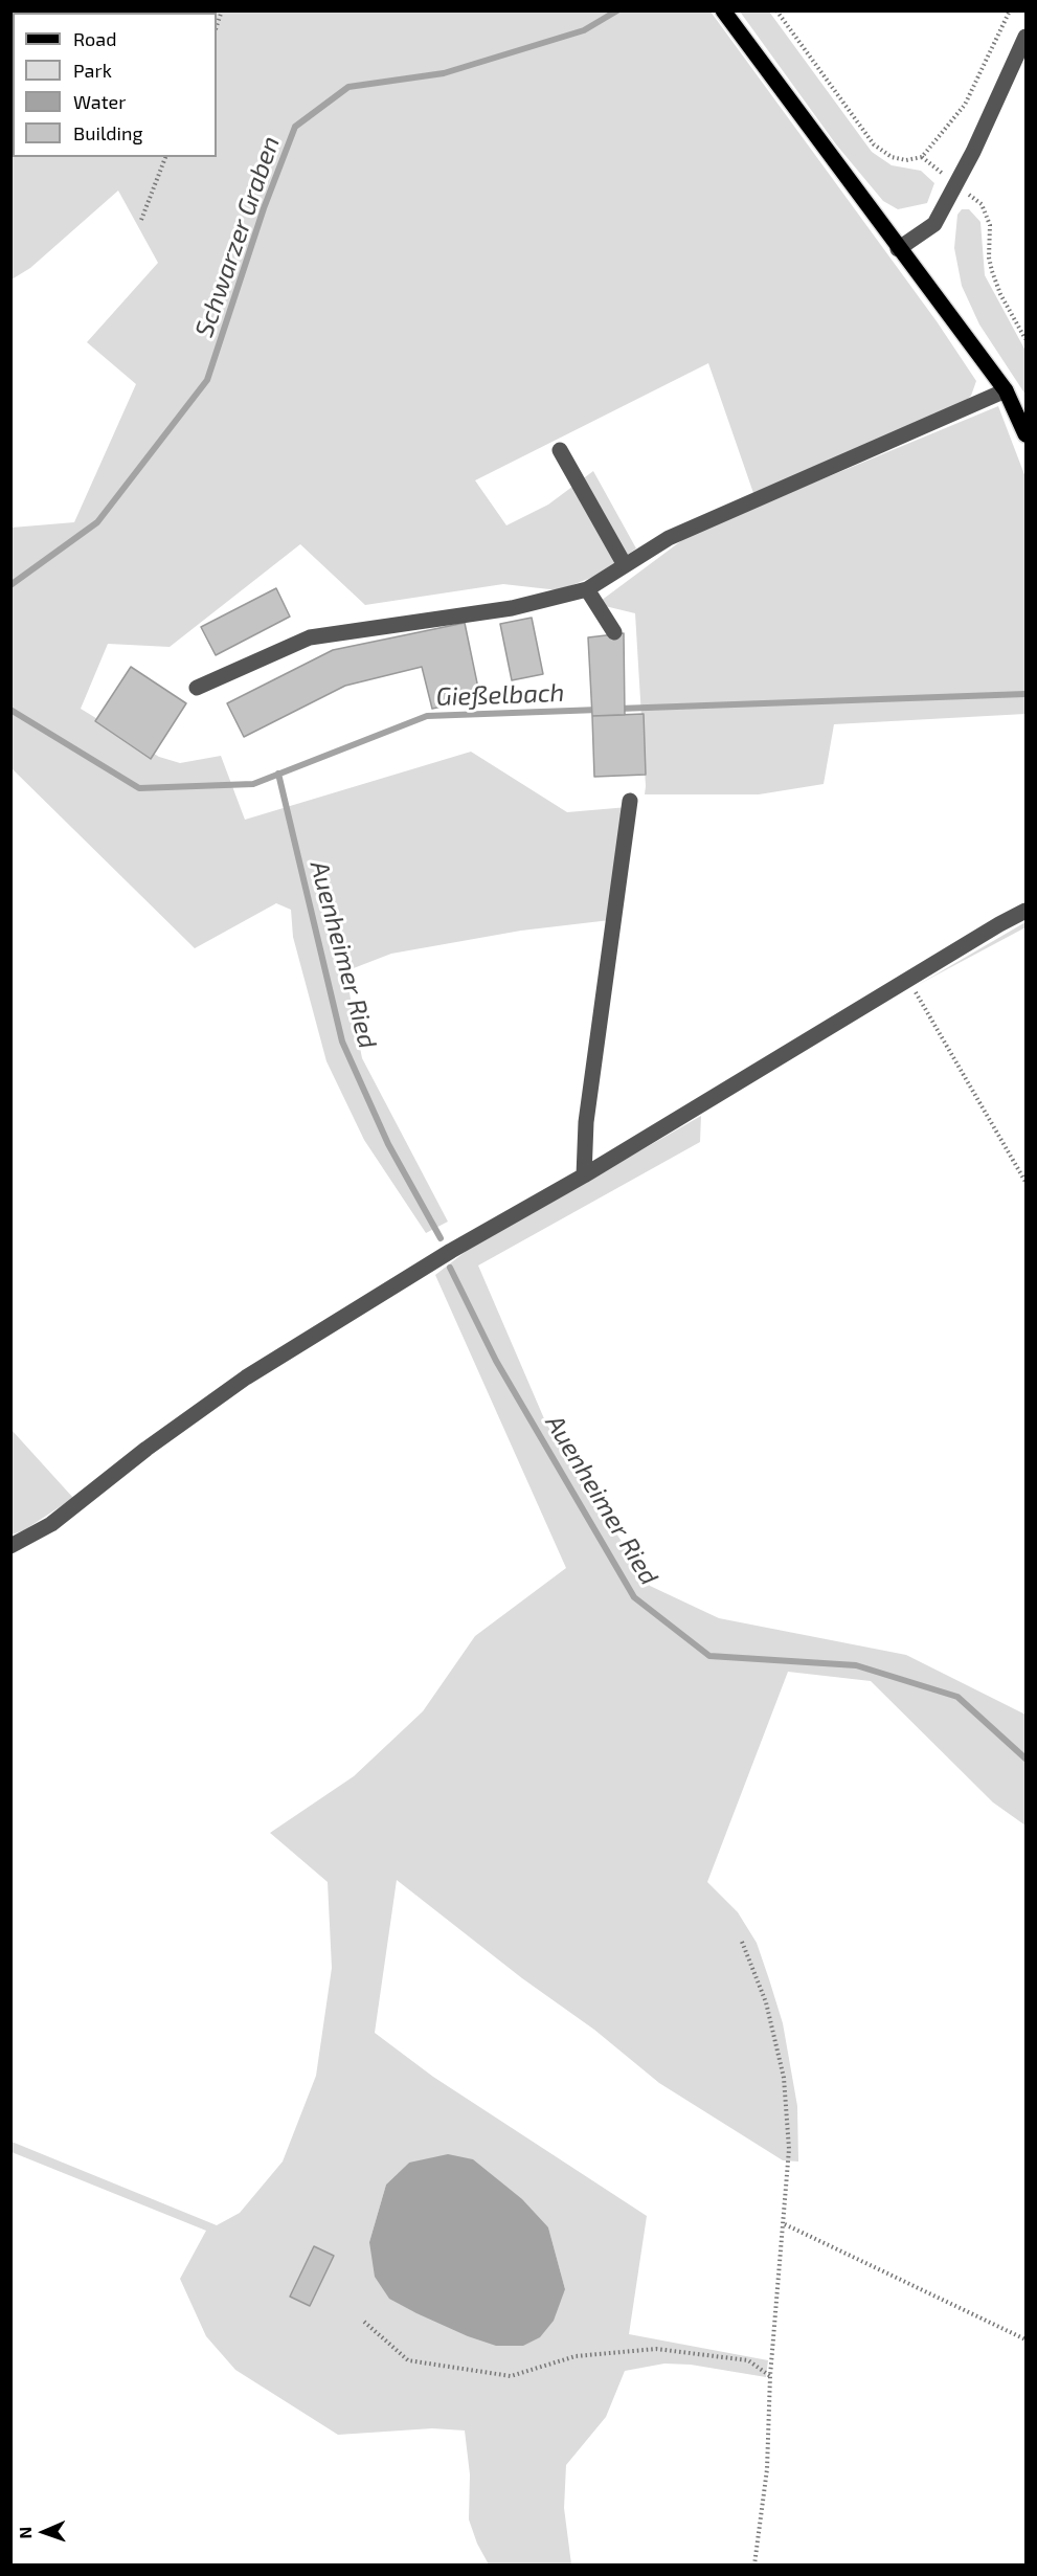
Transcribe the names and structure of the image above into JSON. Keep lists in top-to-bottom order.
{
  "water": ["Schwarzer Graben", "Gießelbach", "Auenheimer Ried"],
  "legend": [
    "Road",
    "Park",
    "Water",
    "Building"
  ],
  "north": "left"
}
